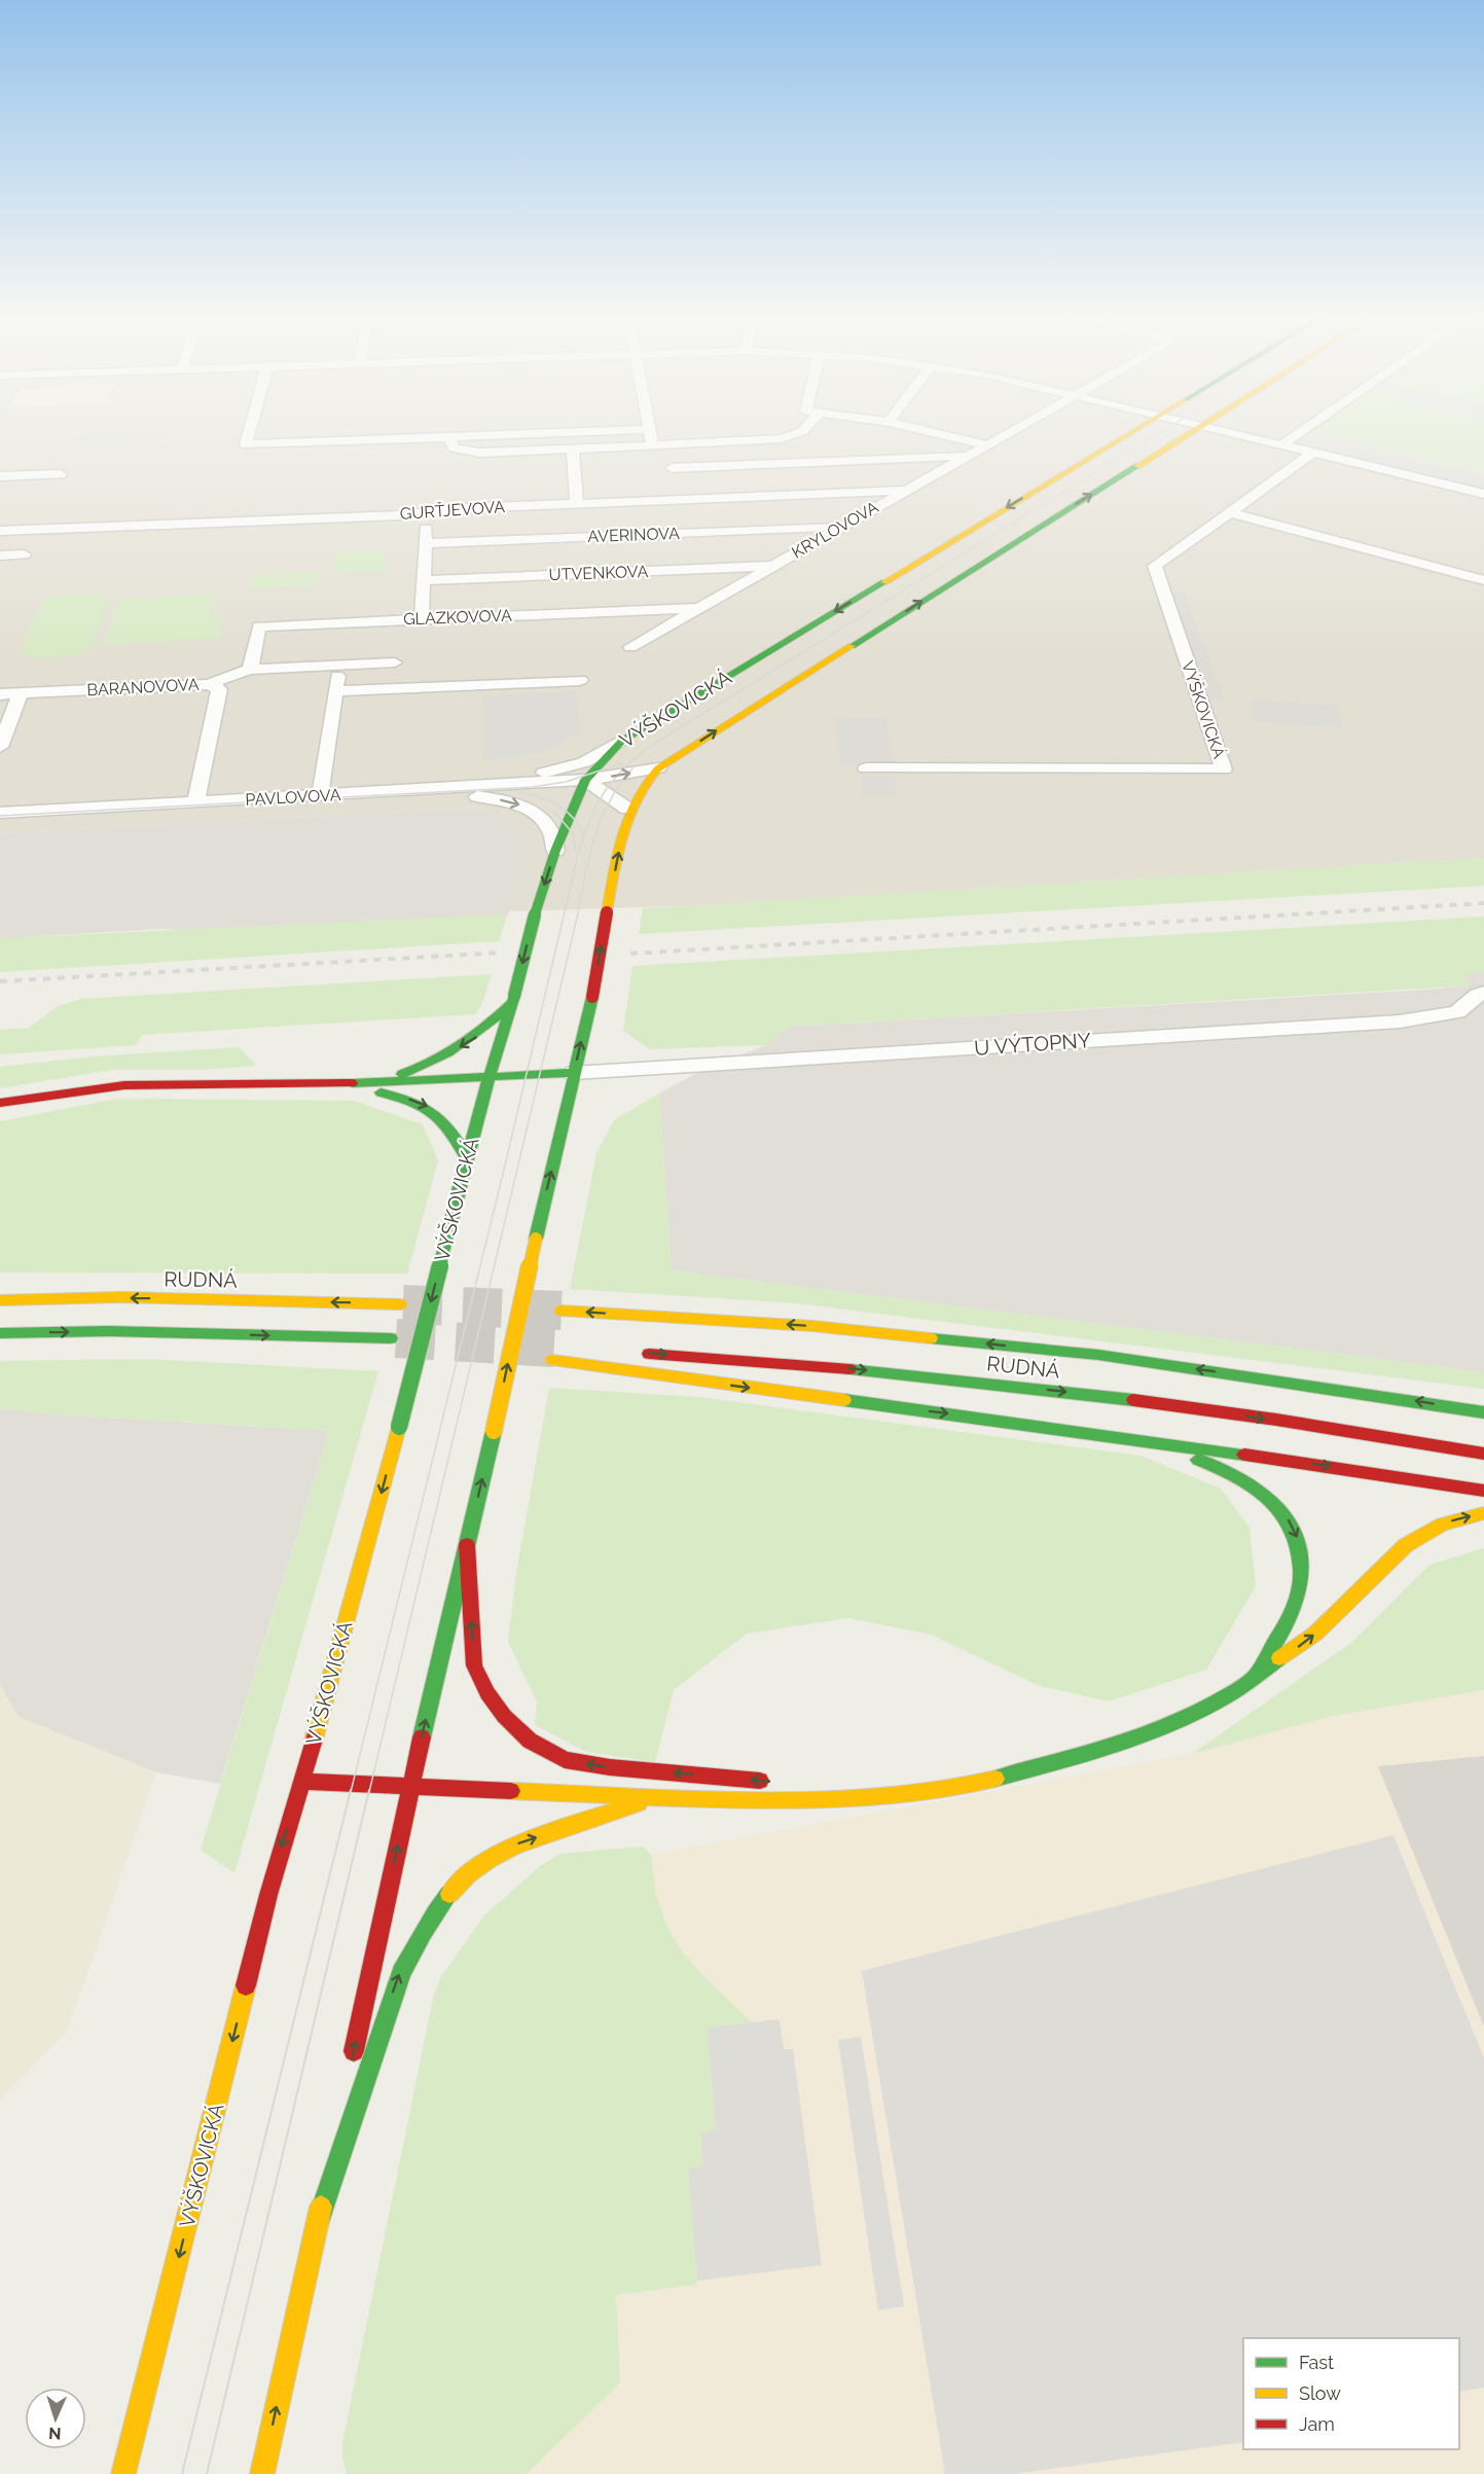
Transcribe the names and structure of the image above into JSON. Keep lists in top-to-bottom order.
{
  "streets": {
    "main road": ["VÝŠKOVICKÁ", "RUDNÁ"],
    "street": [
      "GURŤJEVOVA",
      "KRYLOVOVA",
      "AVERINOVA",
      "UTVENKOVA",
      "GLAZKOVOVA",
      "BARANOVOVA",
      "PAVLOVOVA",
      "U VÝTOPNY"
    ]
  },
  "crossings": [
    ["GURŤJEVOVA", "KRYLOVOVA"],
    ["KRYLOVOVA", "AVERINOVA"],
    ["KRYLOVOVA", "UTVENKOVA"],
    ["KRYLOVOVA", "GLAZKOVOVA"],
    ["GLAZKOVOVA", "BARANOVOVA"],
    ["VÝŠKOVICKÁ", "PAVLOVOVA"],
    ["VÝŠKOVICKÁ", "U VÝTOPNY"]
  ],
  "legend": ["Fast", "Slow", "Jam"],
  "north": "bottom"
}
